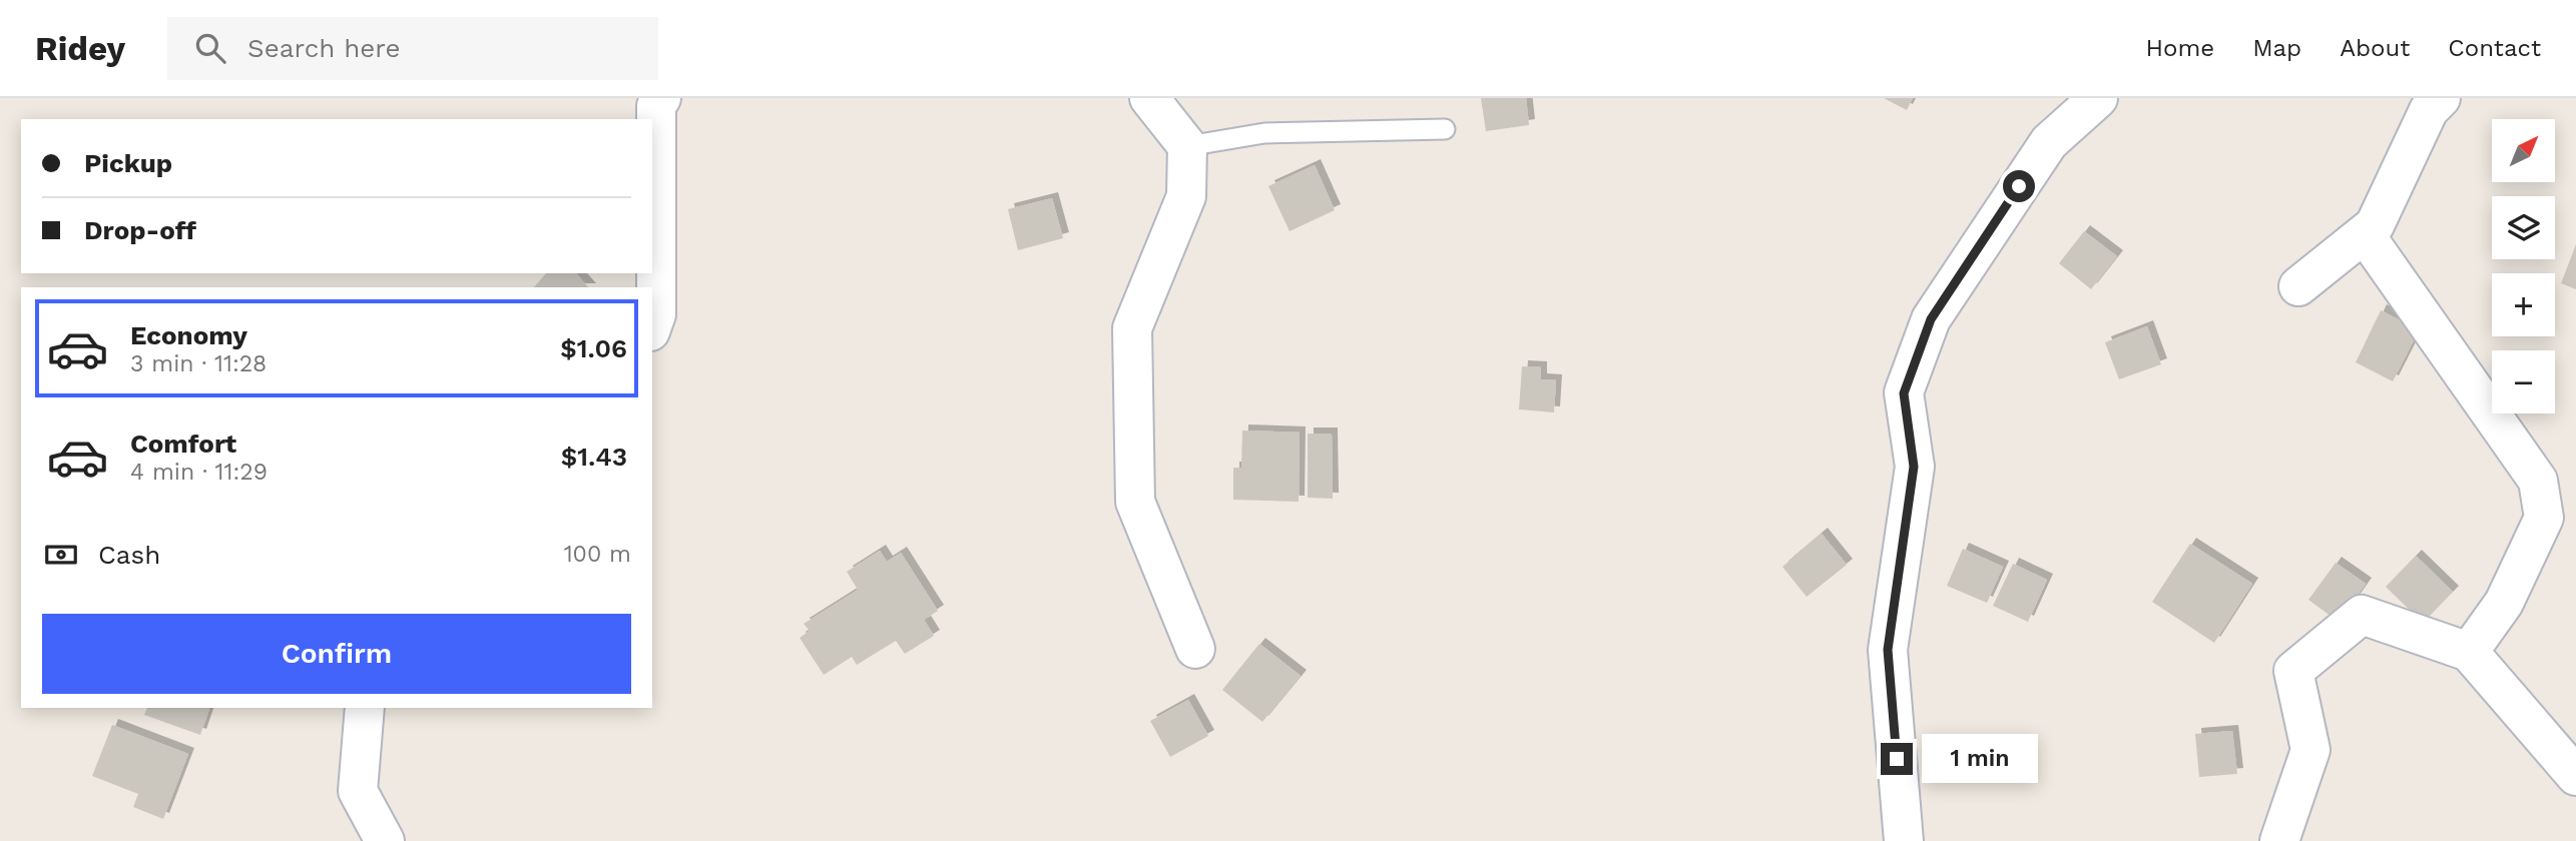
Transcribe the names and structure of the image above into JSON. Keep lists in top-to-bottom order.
{
  "north": "top right",
  "page": {
    "header": "Ridey",
    "search": "Search here",
    "nav": [
      "Home",
      "Map",
      "About",
      "Contact"
    ],
    "map_buttons": ["+", "−"],
    "banner": ["Pickup", "Drop-off"],
    "list": [
      {
        "name": "Economy",
        "note": "3 min · 11:28",
        "value": "$1.06"
      },
      {
        "name": "Comfort",
        "note": "4 min · 11:29",
        "value": "$1.43"
      }
    ],
    "pay": ["Cash", "100 m"],
    "buttons": "Confirm",
    "bubble": "1 min"
  }
}
